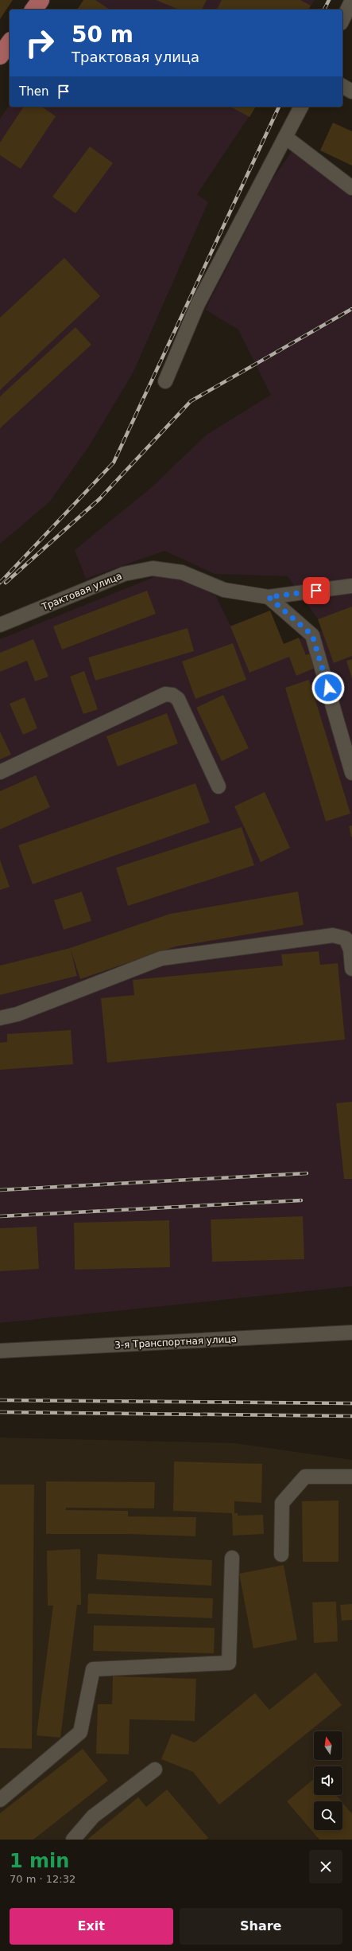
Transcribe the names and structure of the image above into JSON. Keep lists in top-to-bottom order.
{
  "streets": {
    "street": ["Трактовая улица", "3-я Транспортная улица"]
  },
  "north": "top",
  "page": {
    "turn": ["50 m", "Трактовая улица"],
    "then": "Then",
    "heading": ["1 min", "70 m · 12:32"],
    "buttons": ["Exit", "Share"]
  }
}
